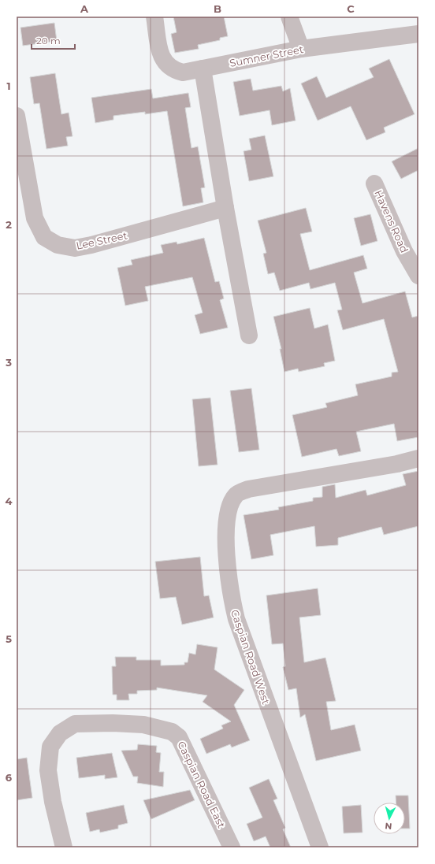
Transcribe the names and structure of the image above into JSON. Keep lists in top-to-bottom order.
{
  "streets": {
    "street": [
      "Sumner Street",
      "Havens Road",
      "Lee Street",
      "Caspian Road West",
      "Caspian Road East"
    ]
  },
  "scale_bar": "20 m",
  "north": "bottom",
  "grid": {
    "columns": ["A", "B", "C"],
    "rows": [
      "1",
      "2",
      "3",
      "4",
      "5",
      "6"
    ]
  }
}
